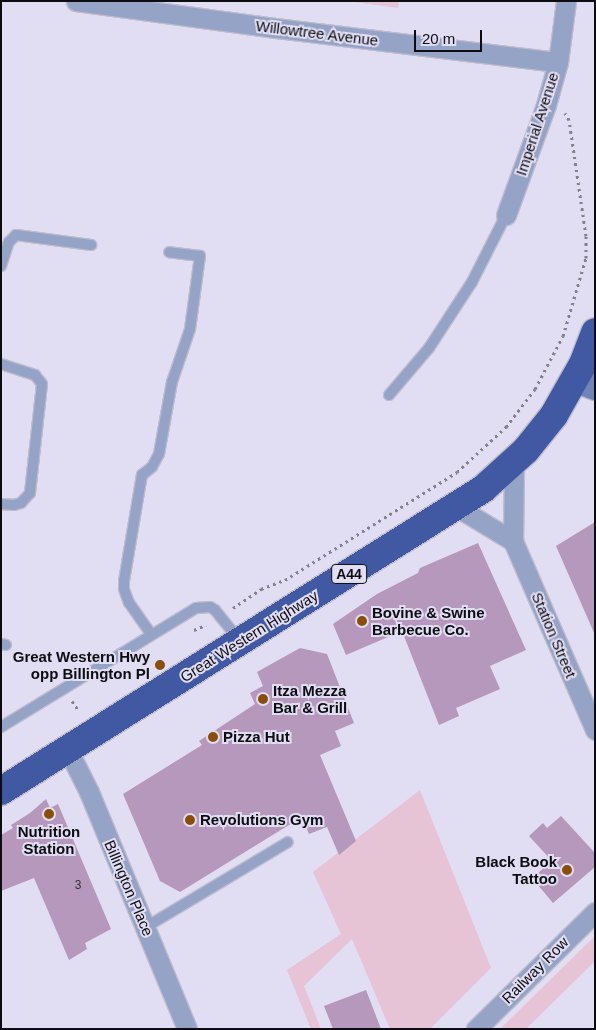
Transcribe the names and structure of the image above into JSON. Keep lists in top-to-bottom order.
{
  "streets": {
    "highway": ["A44", "Great Western Highway"],
    "street": [
      "Willowtree Avenue",
      "Imperial Avenue",
      "Station Street",
      "Billington Place",
      "Railway Row"
    ]
  },
  "crossings": [
    ["Willowtree Avenue", "Imperial Avenue"],
    ["Station Street", "Great Western Highway"],
    ["Great Western Highway", "Billington Place"]
  ],
  "places": [
    "Bovine & Swine Barbecue Co.",
    "Great Western Hwy opp Billington Pl",
    "Itza Mezza Bar & Grill",
    "Pizza Hut",
    "Nutrition Station",
    "Revolutions Gym",
    "Black Book Tattoo"
  ],
  "house_numbers": ["3"],
  "scale_bar": "20 m"
}
